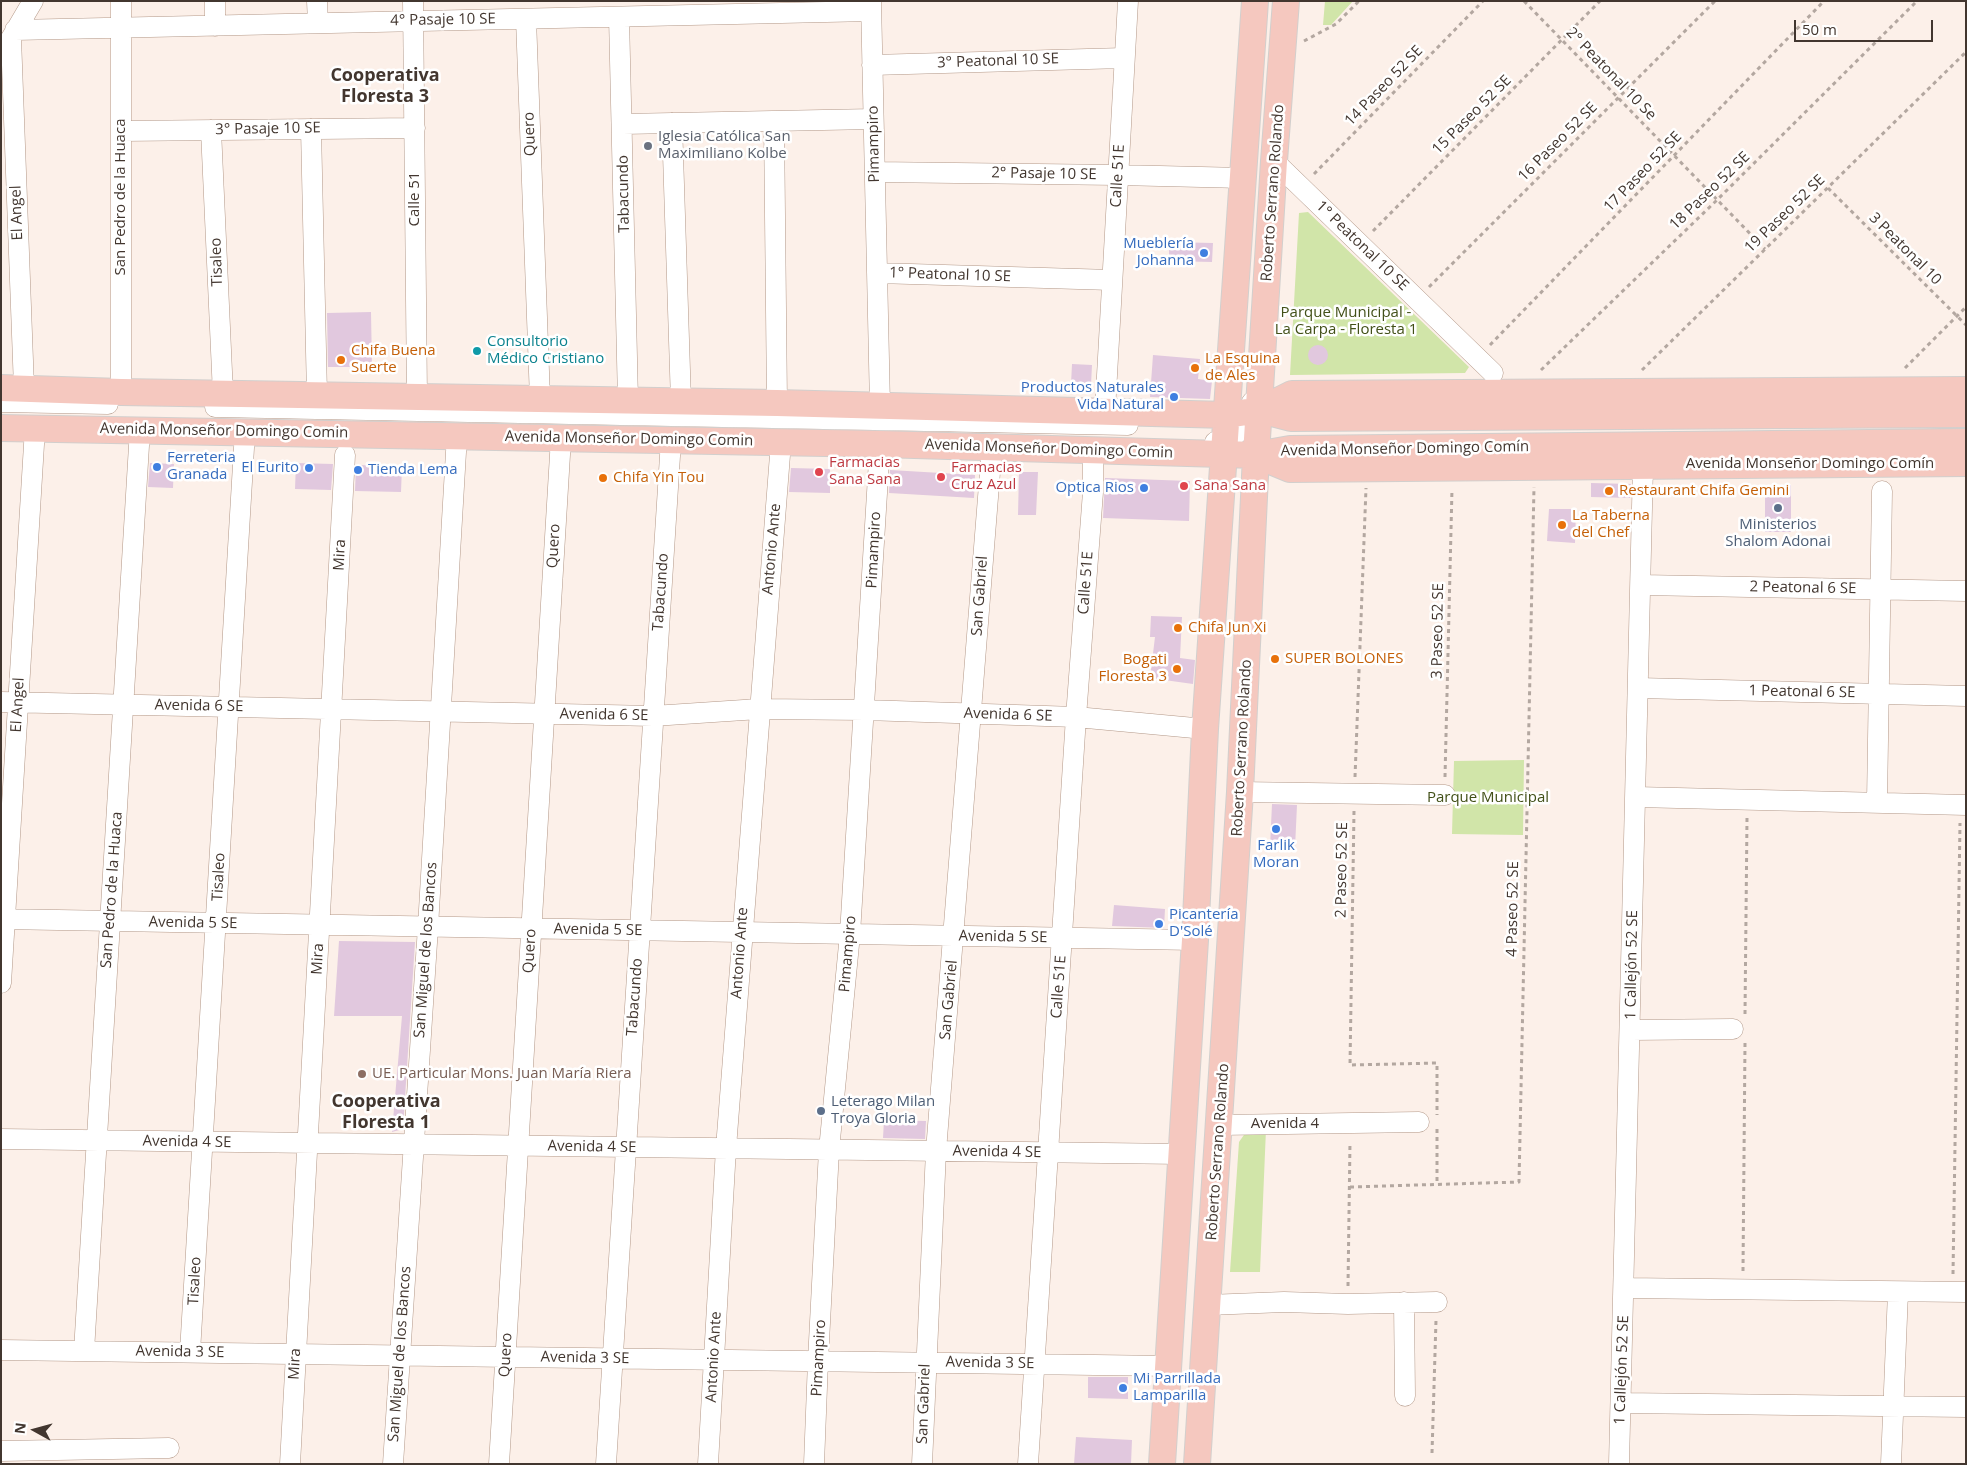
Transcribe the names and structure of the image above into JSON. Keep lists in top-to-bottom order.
{
  "streets": {
    "main road": ["Roberto Serrano Rolando", "Avenida Monseñor Domingo Comin", "Avenida Monseñor Domingo Comín"],
    "street": [
      "4° Pasaje 10 SE",
      "3° Peatonal 10 SE",
      "3° Pasaje 10 SE",
      "Quero",
      "Pimampiro",
      "2° Pasaje 10 SE",
      "Calle 51E",
      "Tabacundo",
      "San Pedro de la Huaca",
      "Calle 51",
      "El Angel",
      "1° Peatonal 10 SE",
      "Tisaleo",
      "Antonio Ante",
      "Mira",
      "2 Peatonal 6 SE",
      "San Gabriel",
      "1 Peatonal 6 SE",
      "Avenida 6 SE",
      "Avenida 5 SE",
      "San Miguel de los Bancos",
      "1 Callejón 52 SE",
      "Avenida 4",
      "Avenida 4 SE",
      "Avenida 3 SE"
    ],
    "path": [
      "2° Peatonal 10 Se",
      "14 Paseo 52 SE",
      "15 Paseo 52 SE",
      "16 Paseo 52 SE",
      "17 Paseo 52 SE",
      "18 Paseo 52 SE",
      "19 Paseo 52 SE",
      "3 Peatonal 10",
      "3 Paseo 52 SE",
      "2 Paseo 52 SE",
      "4 Paseo 52 SE"
    ]
  },
  "crossings": [
    ["4° Pasaje 10 SE", "Quero"],
    ["4° Pasaje 10 SE", "Pimampiro"],
    ["4° Pasaje 10 SE", "Tabacundo"],
    ["4° Pasaje 10 SE", "San Pedro de la Huaca"],
    ["4° Pasaje 10 SE", "Calle 51"],
    ["4° Pasaje 10 SE", "El Angel"],
    ["3° Peatonal 10 SE", "Pimampiro"],
    ["3° Peatonal 10 SE", "Calle 51E"],
    ["2° Peatonal 10 Se", "15 Paseo 52 SE"],
    ["2° Peatonal 10 Se", "16 Paseo 52 SE"],
    ["2° Peatonal 10 Se", "17 Paseo 52 SE"],
    ["2° Peatonal 10 Se", "18 Paseo 52 SE"],
    ["2° Peatonal 10 Se", "19 Paseo 52 SE"],
    ["14 Paseo 52 SE", "1° Peatonal 10 SE"],
    ["15 Paseo 52 SE", "1° Peatonal 10 SE"],
    ["3° Pasaje 10 SE", "San Pedro de la Huaca"],
    ["3° Pasaje 10 SE", "Calle 51"],
    ["3° Pasaje 10 SE", "Tisaleo"],
    ["Quero", "Avenida Monseñor Domingo Comin"],
    ["Quero", "Avenida 6 SE"],
    ["Quero", "Avenida 5 SE"],
    ["Quero", "Avenida 4 SE"],
    ["Quero", "Avenida 3 SE"],
    ["16 Paseo 52 SE", "1° Peatonal 10 SE"],
    ["Pimampiro", "2° Pasaje 10 SE"],
    ["Pimampiro", "1° Peatonal 10 SE"],
    ["Pimampiro", "Avenida Monseñor Domingo Comin"],
    ["Pimampiro", "Avenida 6 SE"],
    ["Pimampiro", "Avenida 5 SE"],
    ["Pimampiro", "Avenida 4 SE"],
    ["Pimampiro", "Avenida 3 SE"],
    ["17 Paseo 52 SE", "1° Peatonal 10 SE"],
    ["2° Pasaje 10 SE", "Calle 51E"],
    ["2° Pasaje 10 SE", "Roberto Serrano Rolando"],
    ["Calle 51E", "1° Peatonal 10 SE"],
    ["Calle 51E", "Avenida Monseñor Domingo Comin"],
    ["Calle 51E", "Avenida 6 SE"],
    ["Calle 51E", "Avenida 5 SE"],
    ["Calle 51E", "Avenida 4 SE"],
    ["Calle 51E", "Avenida 3 SE"],
    ["18 Paseo 52 SE", "Avenida Monseñor Domingo Comín"],
    ["Roberto Serrano Rolando", "1° Peatonal 10 SE"],
    ["Roberto Serrano Rolando", "Avenida Monseñor Domingo Comin"],
    ["Roberto Serrano Rolando", "Avenida Monseñor Domingo Comín"],
    ["Roberto Serrano Rolando", "Avenida 6 SE"],
    ["Roberto Serrano Rolando", "Avenida 5 SE"],
    ["Roberto Serrano Rolando", "Avenida 4"],
    ["Roberto Serrano Rolando", "Avenida 4 SE"],
    ["Roberto Serrano Rolando", "Avenida 3 SE"],
    ["Tabacundo", "Avenida Monseñor Domingo Comin"],
    ["Tabacundo", "Avenida 6 SE"],
    ["Tabacundo", "Avenida 5 SE"],
    ["Tabacundo", "Avenida 4 SE"],
    ["Tabacundo", "Avenida 3 SE"],
    ["San Pedro de la Huaca", "Avenida Monseñor Domingo Comin"],
    ["San Pedro de la Huaca", "Avenida 6 SE"],
    ["San Pedro de la Huaca", "Avenida 5 SE"],
    ["San Pedro de la Huaca", "Avenida 4 SE"],
    ["San Pedro de la Huaca", "Avenida 3 SE"],
    ["El Angel", "Avenida Monseñor Domingo Comin"],
    ["El Angel", "Avenida 6 SE"],
    ["El Angel", "Avenida 5 SE"],
    ["19 Paseo 52 SE", "3 Peatonal 10"],
    ["19 Paseo 52 SE", "Avenida Monseñor Domingo Comín"],
    ["Tisaleo", "Avenida Monseñor Domingo Comin"],
    ["Tisaleo", "Avenida 6 SE"],
    ["Tisaleo", "Avenida 5 SE"],
    ["Tisaleo", "Avenida 4 SE"],
    ["Tisaleo", "Avenida 3 SE"],
    ["Avenida Monseñor Domingo Comin", "Avenida Monseñor Domingo Comín"],
    ["Avenida Monseñor Domingo Comin", "Antonio Ante"],
    ["Avenida Monseñor Domingo Comin", "San Gabriel"],
    ["Avenida Monseñor Domingo Comin", "San Miguel de los Bancos"],
    ["Avenida Monseñor Domingo Comín", "3 Paseo 52 SE"],
    ["Avenida Monseñor Domingo Comín", "2 Paseo 52 SE"],
    ["Avenida Monseñor Domingo Comín", "4 Paseo 52 SE"],
    ["Avenida Monseñor Domingo Comín", "1 Callejón 52 SE"],
    ["Antonio Ante", "Avenida 6 SE"],
    ["Antonio Ante", "Avenida 5 SE"],
    ["Antonio Ante", "Avenida 4 SE"],
    ["Antonio Ante", "Avenida 3 SE"],
    ["Mira", "Avenida 6 SE"],
    ["Mira", "Avenida 5 SE"],
    ["Mira", "Avenida 4 SE"],
    ["Mira", "Avenida 3 SE"],
    ["2 Peatonal 6 SE", "1 Callejón 52 SE"],
    ["San Gabriel", "Avenida 6 SE"],
    ["San Gabriel", "Avenida 5 SE"],
    ["San Gabriel", "Avenida 4 SE"],
    ["San Gabriel", "Avenida 3 SE"],
    ["1 Peatonal 6 SE", "1 Callejón 52 SE"],
    ["Avenida 6 SE", "San Miguel de los Bancos"],
    ["2 Paseo 52 SE", "4 Paseo 52 SE"],
    ["2 Paseo 52 SE", "Avenida 4"],
    ["Avenida 5 SE", "San Miguel de los Bancos"],
    ["San Miguel de los Bancos", "Avenida 4 SE"],
    ["San Miguel de los Bancos", "Avenida 3 SE"]
  ],
  "districts": ["Cooperativa Floresta 3", "Cooperativa Floresta 1"],
  "parks": ["Parque Municipal - La Carpa - Floresta 1", "Parque Municipal"],
  "places": [
    "Iglesia Católica San Maximiliano Kolbe",
    "Mueblería Johanna",
    "Consultorio Médico Cristiano",
    "Chifa Buena Suerte",
    "La Esquina de Ales",
    "Productos Naturales Vida Natural",
    "Ferreteria Granada",
    "El Eurito",
    "Tienda Lema",
    "Farmacias Sana Sana",
    "Farmacias Cruz Azul",
    "Chifa Yin Tou",
    "Sana Sana",
    "Optica Rios",
    "Restaurant Chifa Gemini",
    "Ministerios Shalom Adonai",
    "La Taberna del Chef",
    "Chifa Jun Xi",
    "SUPER BOLONES",
    "Bogati Floresta 3",
    "Farlik Moran",
    "Picantería D'Solé",
    "UE. Particular Mons. Juan María Riera",
    "Leterago Milan Troya Gloria",
    "Mi Parrillada Lamparilla"
  ],
  "scale_bar": "50 m",
  "north": "left"
}
